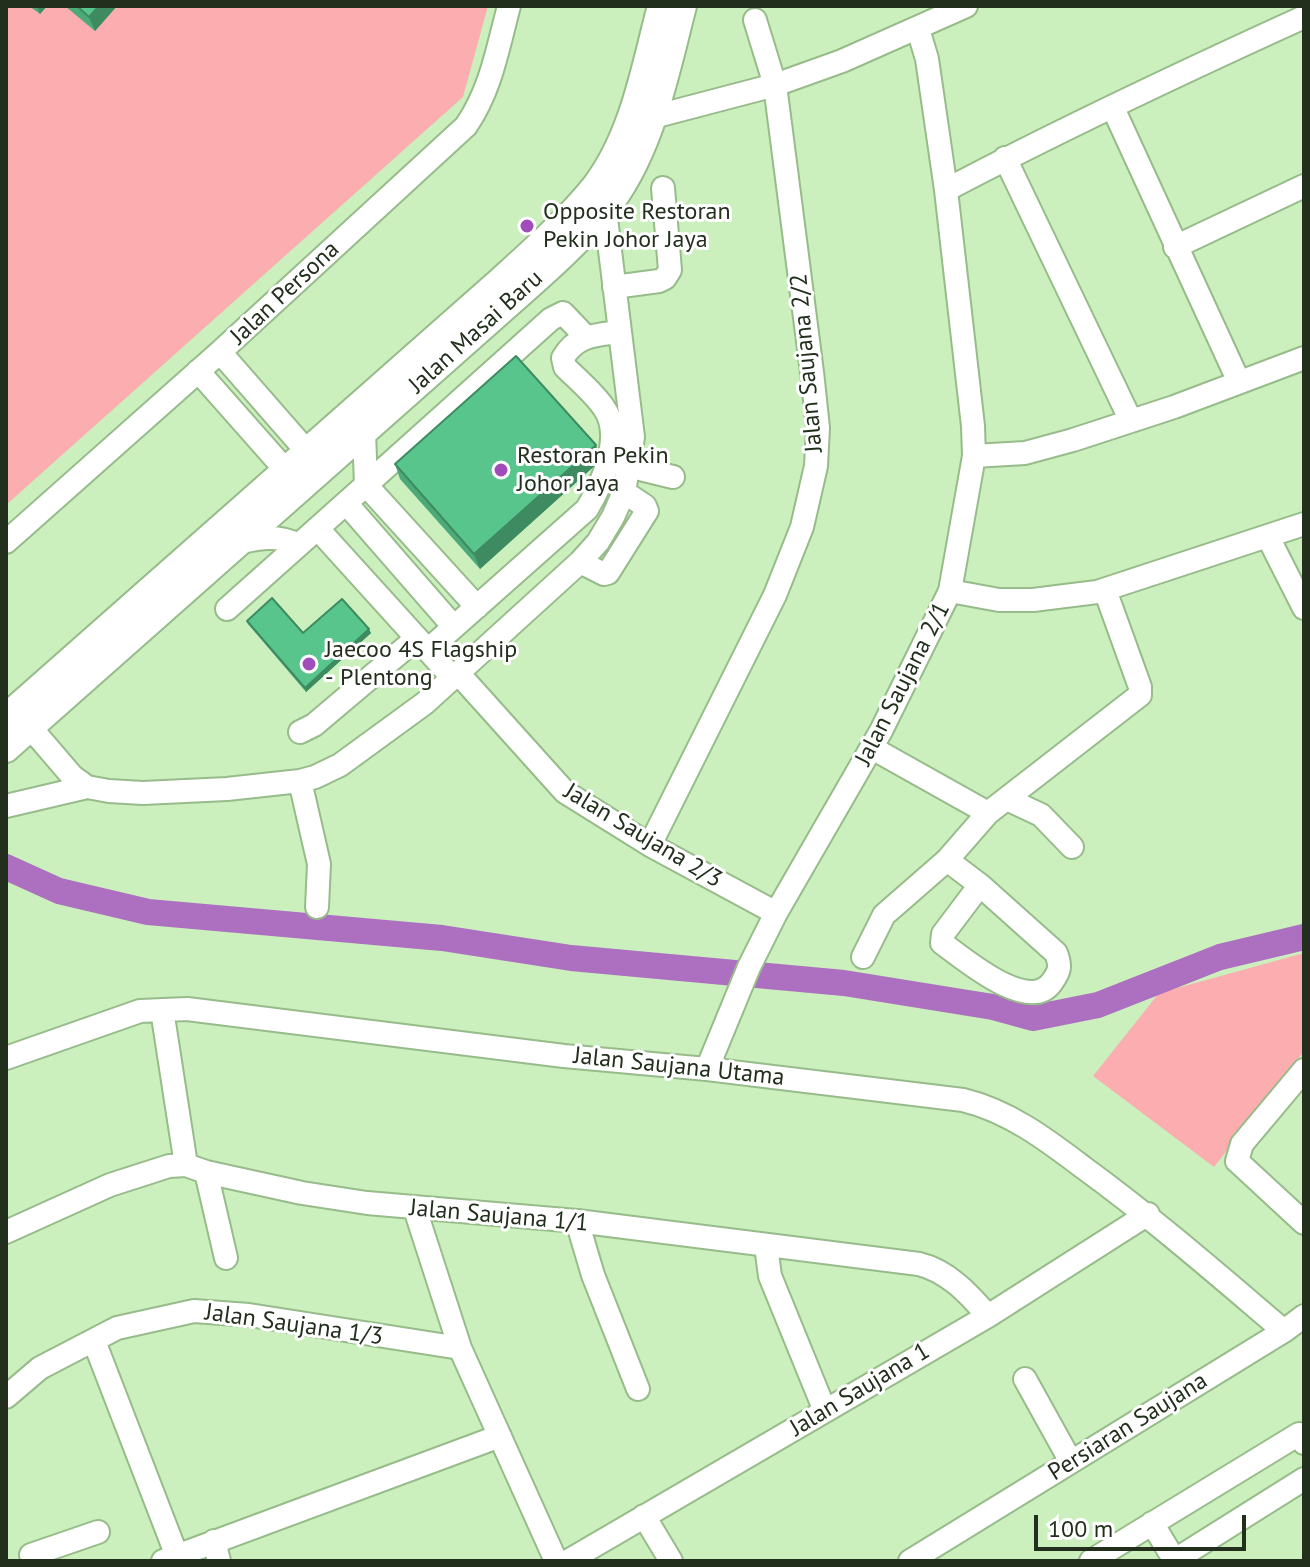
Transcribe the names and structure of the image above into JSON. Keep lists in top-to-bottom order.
{
  "streets": {
    "main road": ["Jalan Masai Baru"],
    "street": [
      "Jalan Persona",
      "Jalan Saujana 2/2",
      "Jalan Saujana 2/1",
      "Jalan Saujana 2/3",
      "Jalan Saujana Utama",
      "Jalan Saujana 1/1",
      "Jalan Saujana 1/3",
      "Jalan Saujana 1",
      "Persiaran Saujana"
    ]
  },
  "crossings": [
    ["Jalan Saujana 2/2", "Jalan Saujana 2/3"],
    ["Jalan Saujana 2/1", "Jalan Saujana 2/3"],
    ["Jalan Saujana 2/1", "Jalan Saujana Utama"],
    ["Jalan Saujana Utama", "Jalan Saujana 1"],
    ["Jalan Saujana Utama", "Persiaran Saujana"],
    ["Jalan Saujana 1/1", "Jalan Saujana 1"]
  ],
  "places": ["Opposite Restoran Pekin Johor Jaya", "Restoran Pekin Johor Jaya", "Jaecoo 4S Flagship - Plentong"],
  "scale_bar": "100 m"
}
